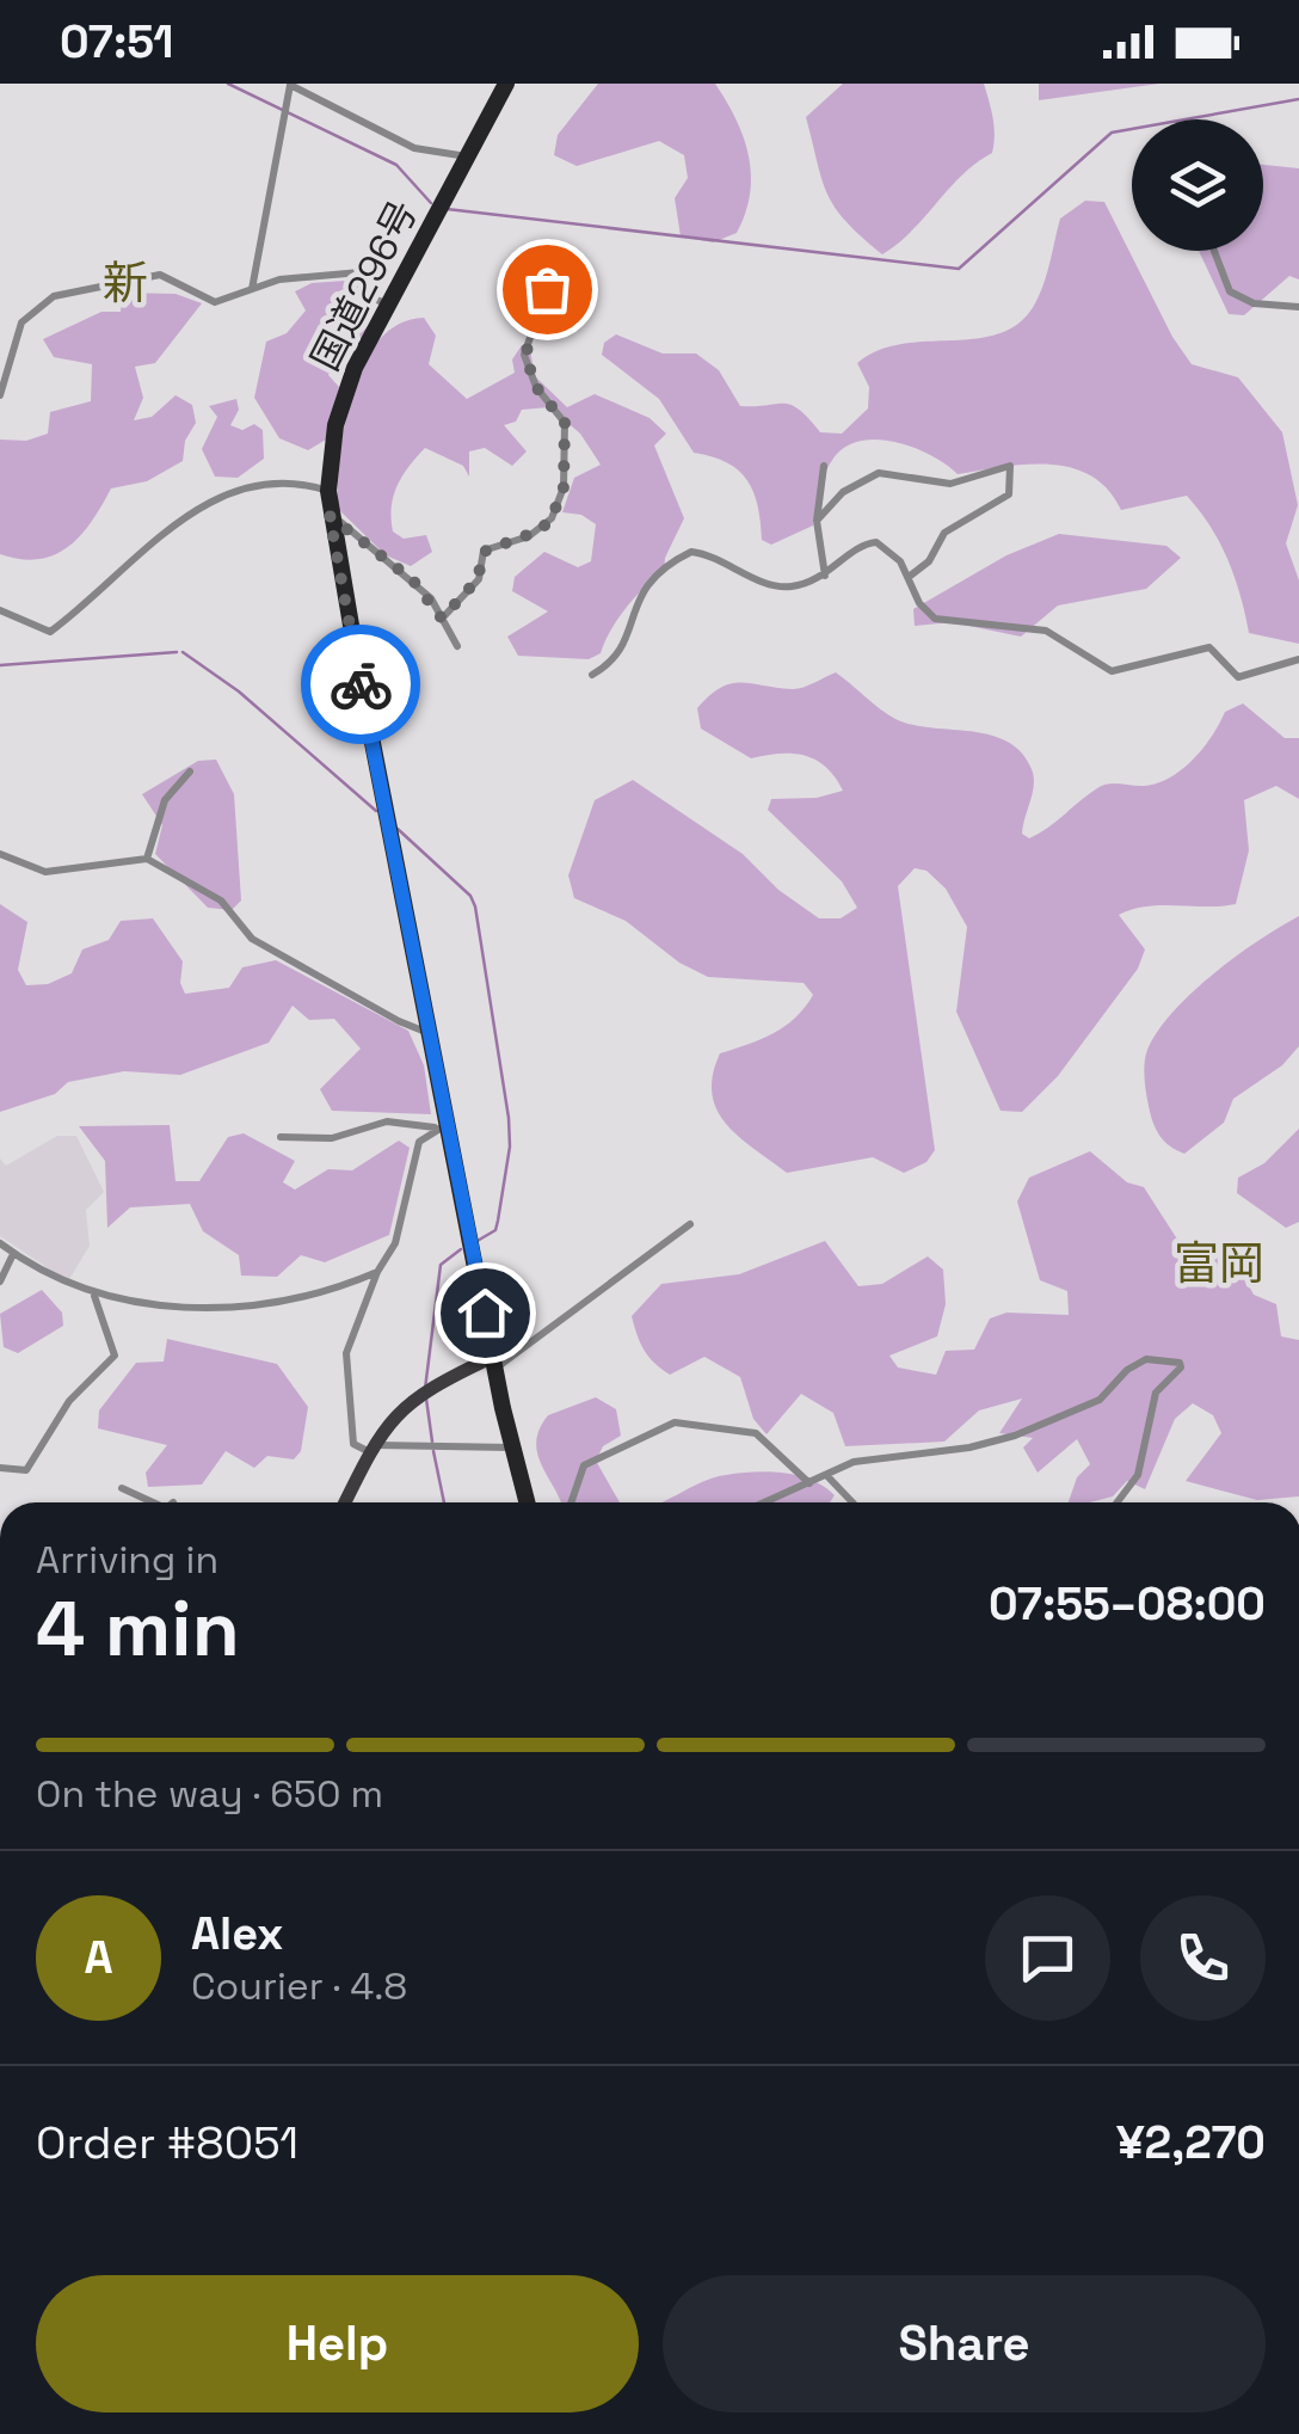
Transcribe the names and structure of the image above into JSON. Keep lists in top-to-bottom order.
{
  "streets": {
    "highway": ["国道296号"]
  },
  "districts": ["新", "富岡"],
  "page": {
    "status": "07:51",
    "heading": ["4 min", "Arriving in", "07:55–08:00"],
    "panel": [
      "Alex",
      "Courier · 4.8",
      "Order #8051",
      "¥2,270"
    ],
    "bar": "On the way · 650 m",
    "round": "A",
    "buttons": ["Help", "Share"]
  }
}
